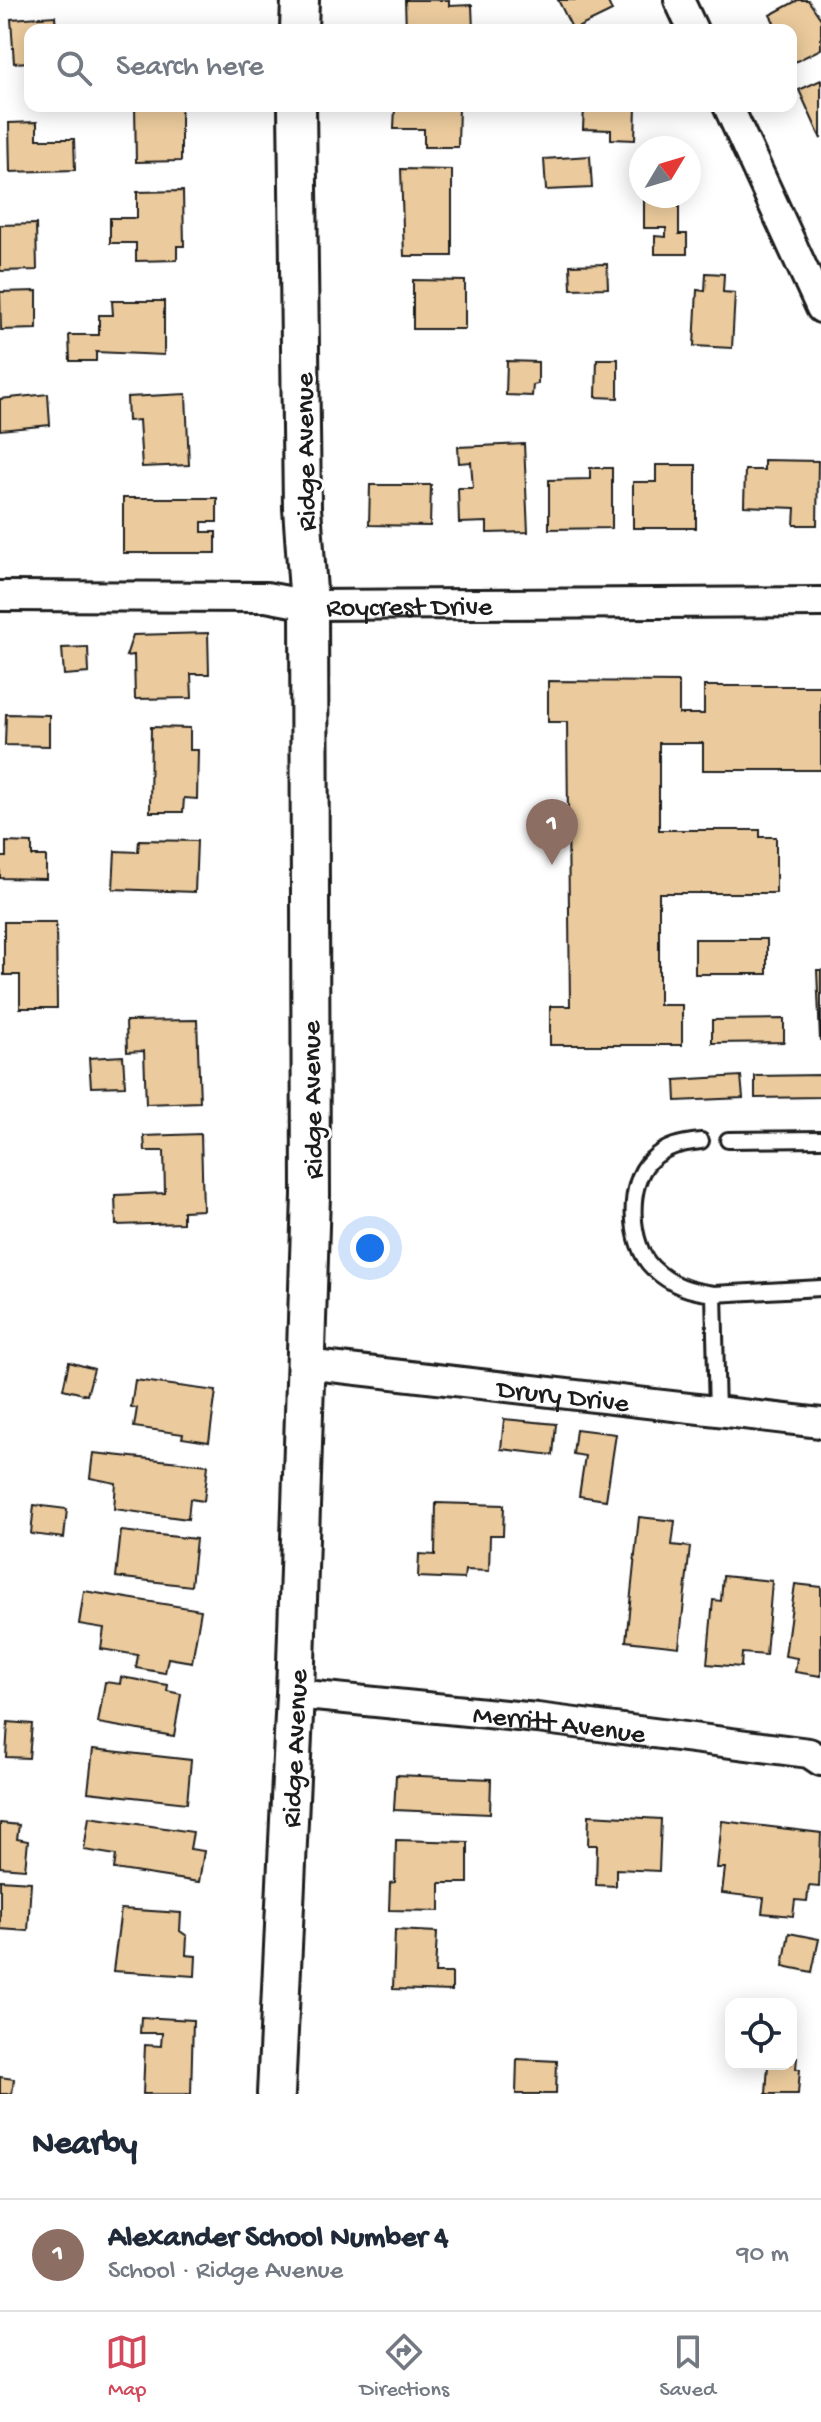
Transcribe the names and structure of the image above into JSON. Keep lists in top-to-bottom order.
{
  "streets": {
    "street": [
      "Ridge Avenue",
      "Roycrest Drive",
      "Drury Drive",
      "Merritt Avenue"
    ]
  },
  "crossings": [
    ["Ridge Avenue", "Roycrest Drive"],
    ["Ridge Avenue", "Drury Drive"],
    ["Ridge Avenue", "Merritt Avenue"]
  ],
  "north": "top right",
  "page": {
    "search": "Search here",
    "pins": "1",
    "heading": "Nearby",
    "list": [
      {
        "mark": "1",
        "name": "Alexander School Number 4",
        "note": "School · Ridge Avenue",
        "value": "90 m"
      }
    ],
    "nav": ["Map", "Directions", "Saved"]
  }
}
